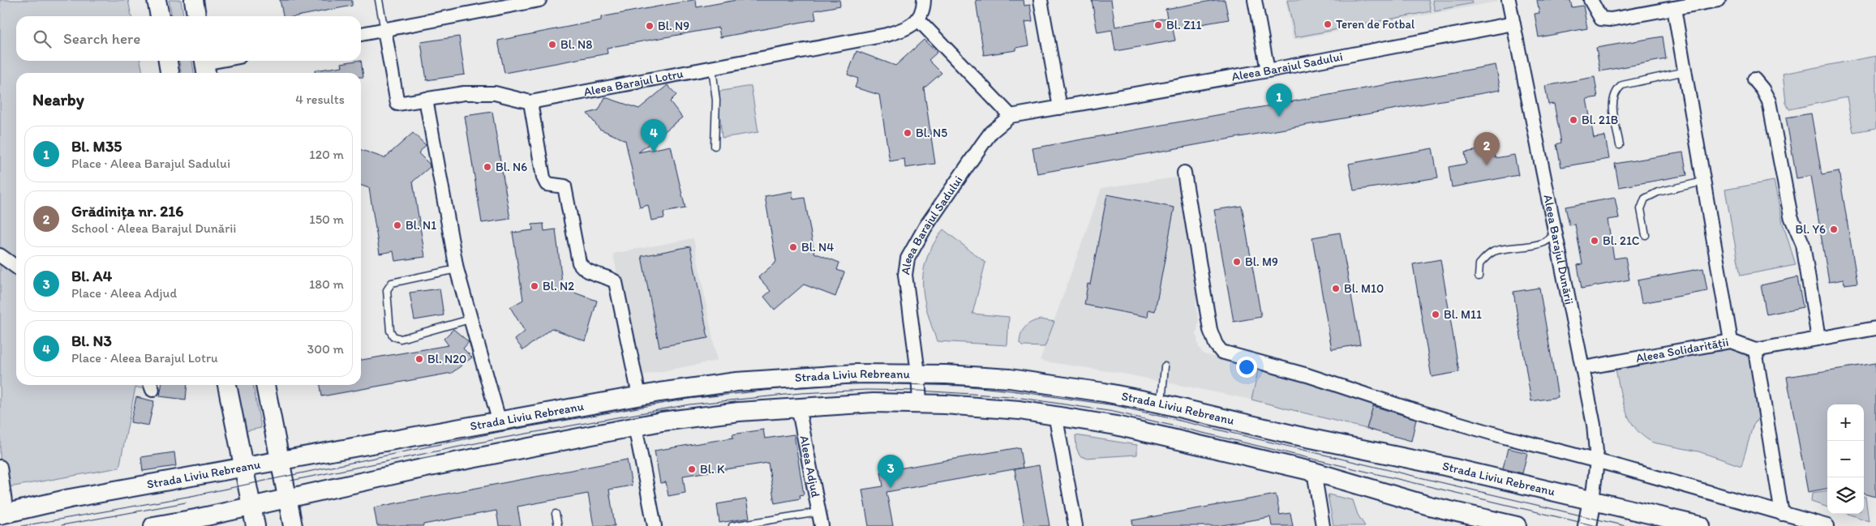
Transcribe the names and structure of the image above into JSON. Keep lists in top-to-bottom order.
{
  "streets": {
    "street": [
      "Aleea Barajul Sadului",
      "Aleea Barajul Lotru",
      "Aleea Barajul Dunării",
      "Aleea Solidarității",
      "Strada Liviu Rebreanu",
      "Aleea Adjud"
    ]
  },
  "crossings": [
    ["Aleea Barajul Sadului", "Aleea Barajul Dunării"],
    ["Aleea Barajul Sadului", "Strada Liviu Rebreanu"],
    ["Aleea Barajul Dunării", "Aleea Solidarității"],
    ["Aleea Barajul Dunării", "Strada Liviu Rebreanu"]
  ],
  "places": [
    "Teren de Fotbal",
    "Bl. Z11",
    "Bl. N9",
    "Bl. N8",
    "Bl. 21B",
    "Bl. N5",
    "Bl. N6",
    "Bl. N1",
    "Bl. Y6",
    "Bl. 21C",
    "Bl. N4",
    "Bl. M9",
    "Bl. N2",
    "Bl. M10",
    "Bl. M11",
    "Bl. N20",
    "Bl. K"
  ],
  "page": {
    "search": "Search here",
    "heading": ["Nearby", "4 results"],
    "pins": [
      "1",
      "4",
      "2",
      "3"
    ],
    "list": [
      {
        "mark": "1",
        "name": "Bl. M35",
        "note": "Place · Aleea Barajul Sadului",
        "value": "120 m"
      },
      {
        "mark": "2",
        "name": "Grădinița nr. 216",
        "note": "School · Aleea Barajul Dunării",
        "value": "150 m"
      },
      {
        "mark": "3",
        "name": "Bl. A4",
        "note": "Place · Aleea Adjud",
        "value": "180 m"
      },
      {
        "mark": "4",
        "name": "Bl. N3",
        "note": "Place · Aleea Barajul Lotru",
        "value": "300 m"
      }
    ],
    "map_buttons": ["+", "−"]
  }
}
